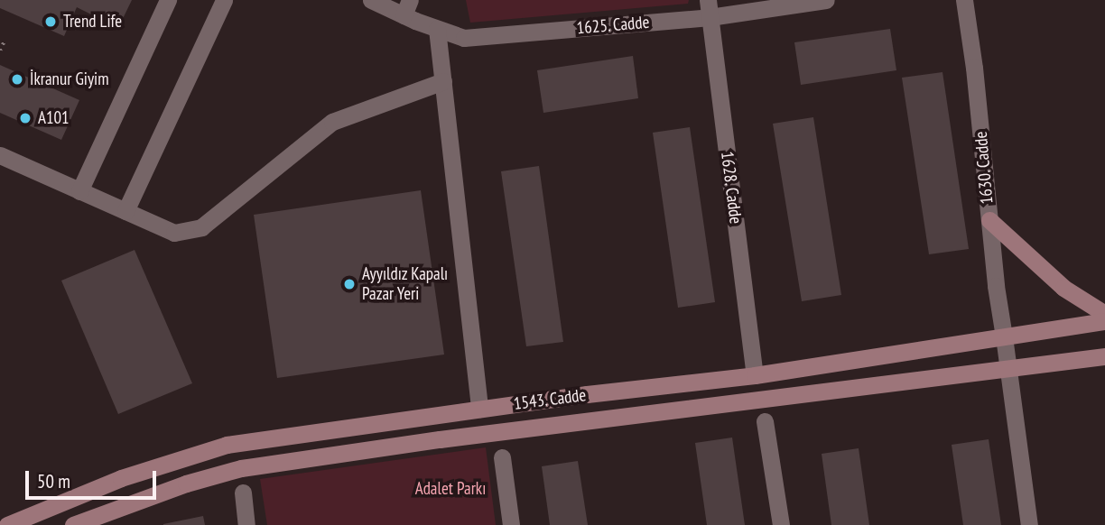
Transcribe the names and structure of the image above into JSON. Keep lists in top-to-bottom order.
{
  "streets": {
    "main road": ["1543. Cadde"],
    "street": ["1625. Cadde", "1630. Cadde", "1628. Cadde"]
  },
  "crossings": [
    ["1625. Cadde", "1628. Cadde"],
    ["1630. Cadde", "1543. Cadde"],
    ["1628. Cadde", "1543. Cadde"]
  ],
  "parks": ["Adalet Parkı"],
  "places": [
    "Trend Life",
    "İkranur Giyim",
    "A101",
    "Ayyıldız Kapalı Pazar Yeri"
  ],
  "scale_bar": "50 m"
}
